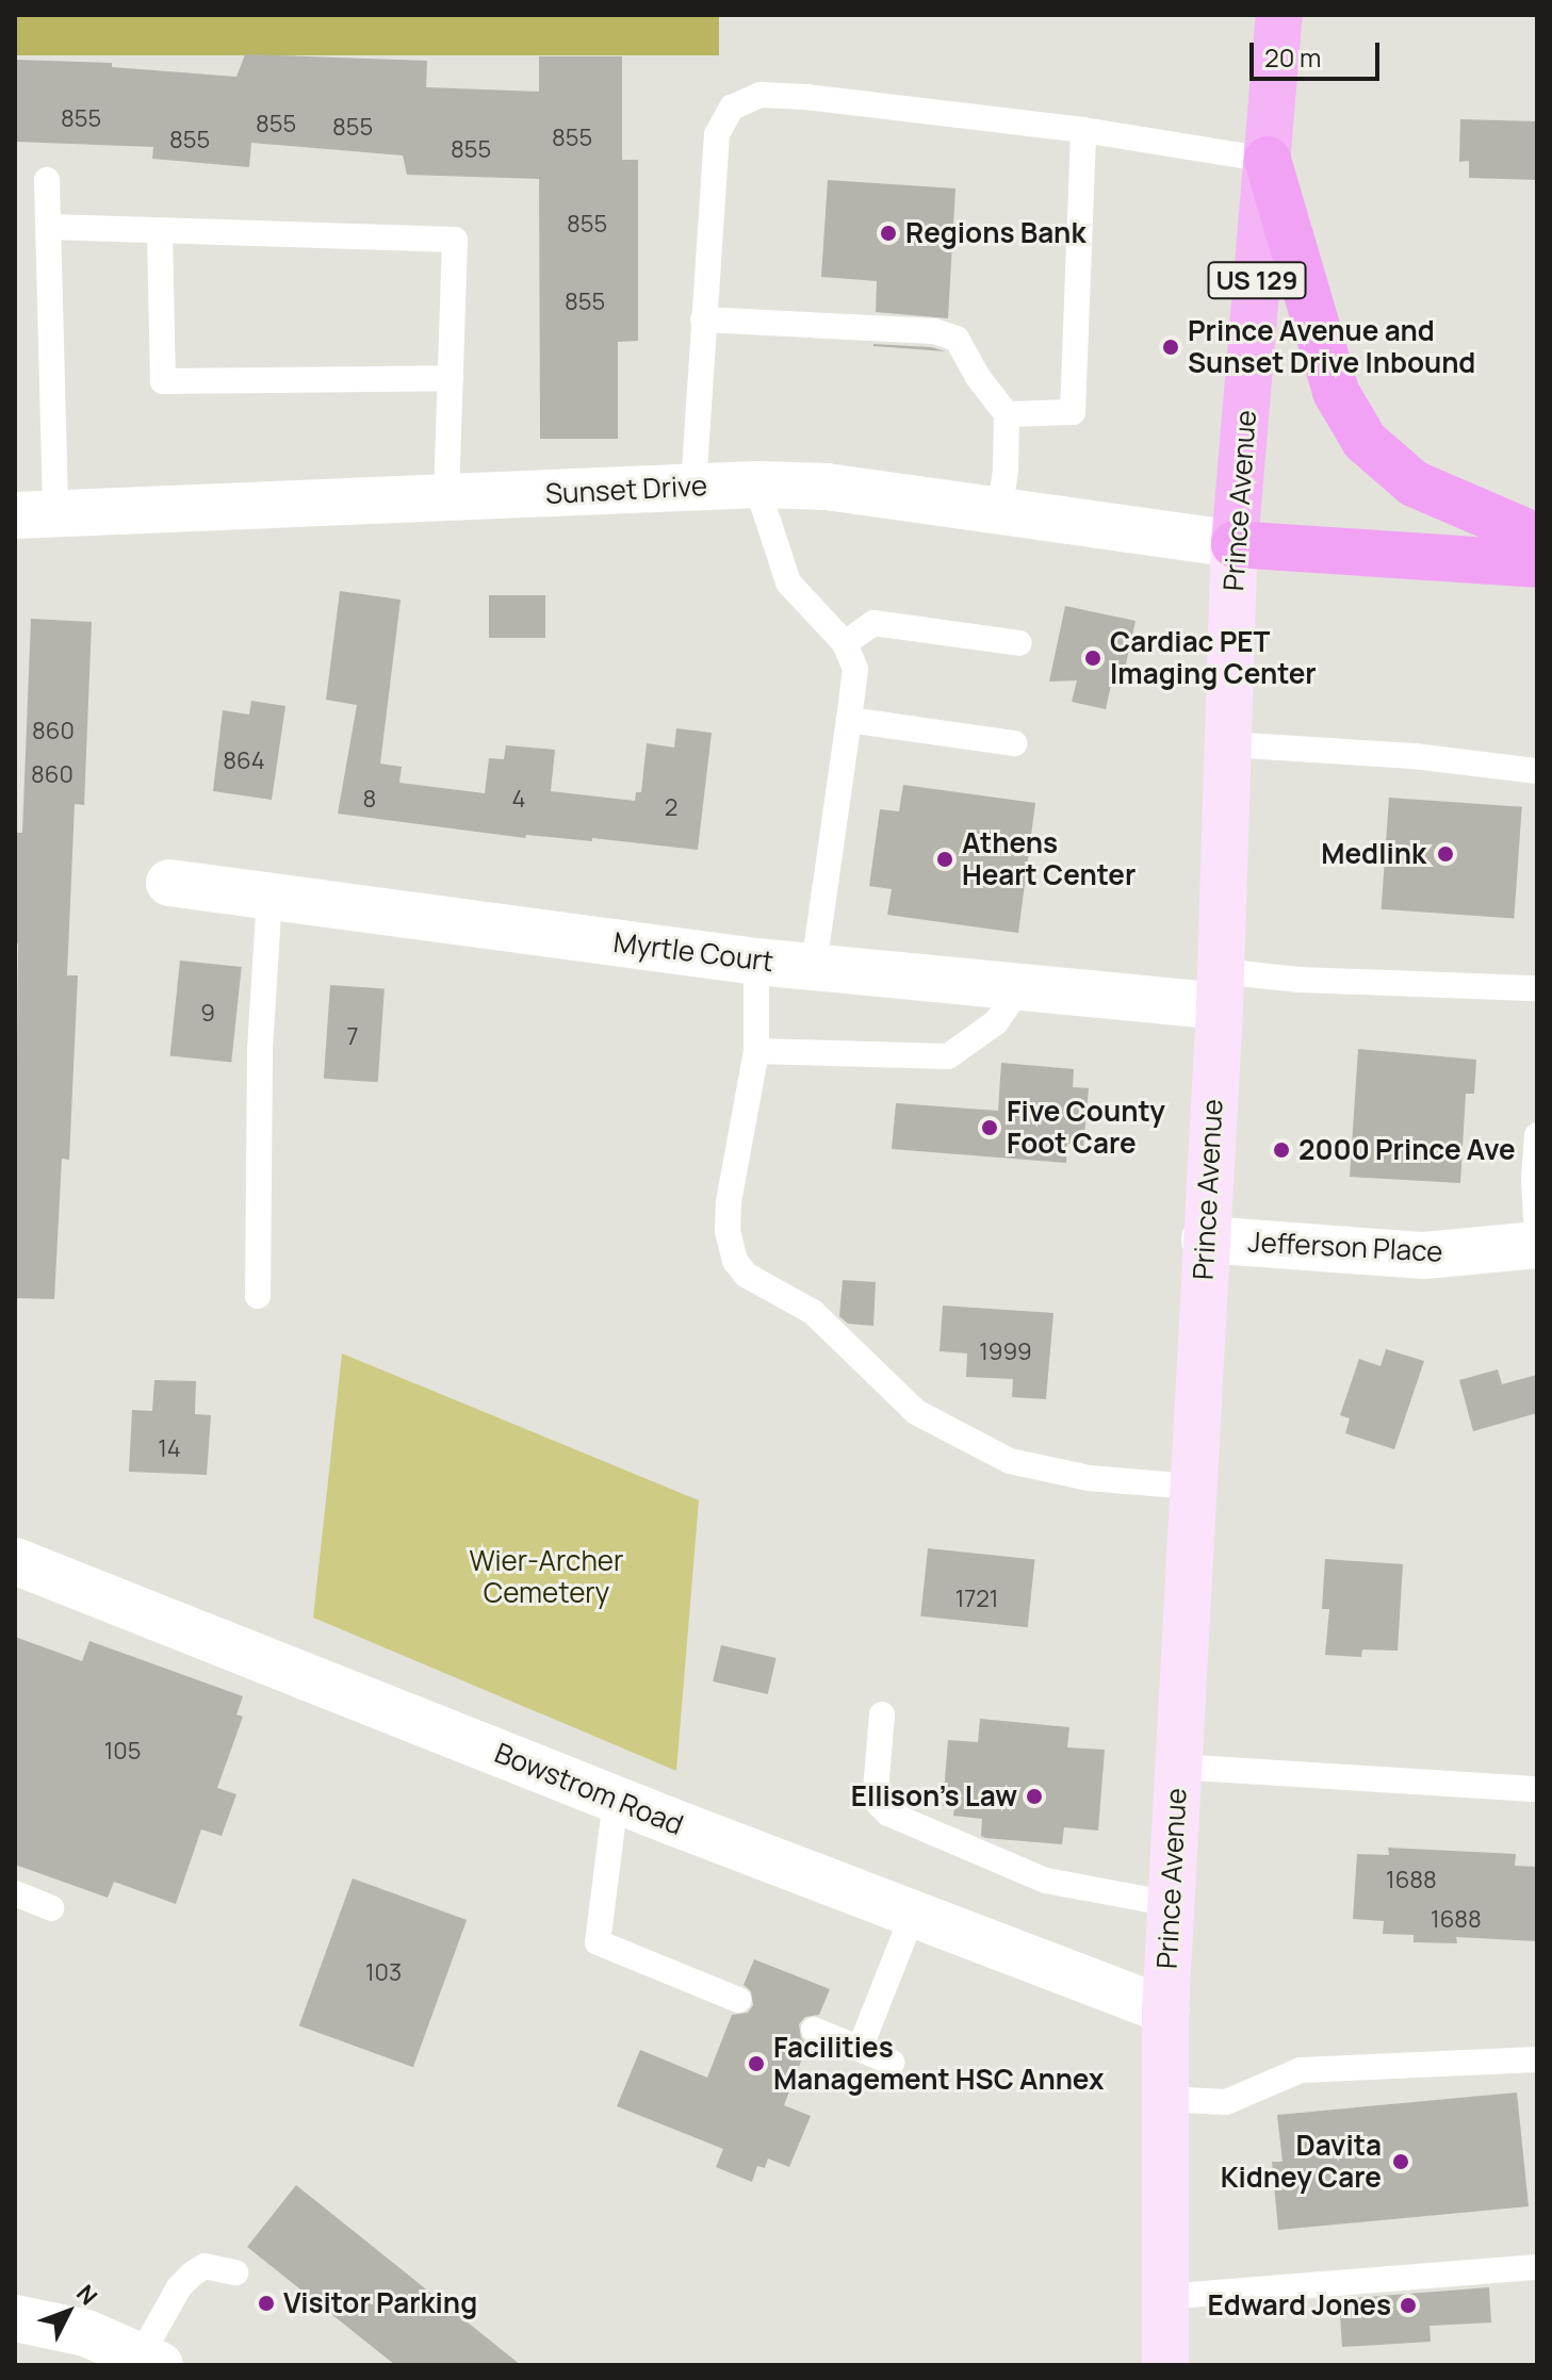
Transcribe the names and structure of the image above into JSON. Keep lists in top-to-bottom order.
{
  "streets": {
    "highway": ["US 129", "Prince Avenue"],
    "street": [
      "Sunset Drive",
      "Myrtle Court",
      "Jefferson Place",
      "Bowstrom Road"
    ]
  },
  "crossings": [
    ["Sunset Drive", "Prince Avenue"],
    ["Prince Avenue", "Myrtle Court"],
    ["Prince Avenue", "Jefferson Place"],
    ["Prince Avenue", "Bowstrom Road"]
  ],
  "parks": ["Wier-Archer Cemetery"],
  "places": [
    "Regions Bank",
    "Prince Avenue and Sunset Drive Inbound",
    "Cardiac PET Imaging Center",
    "Medlink",
    "Athens Heart Center",
    "Five County Foot Care",
    "2000 Prince Ave",
    "Ellison's Law",
    "Facilities Management HSC Annex",
    "Davita Kidney Care",
    "Visitor Parking",
    "Edward Jones"
  ],
  "house_numbers": [
    "855",
    "855",
    "855",
    "855",
    "855",
    "855",
    "855",
    "855",
    "860",
    "864",
    "860",
    "8",
    "4",
    "2",
    "9",
    "7",
    "1999",
    "14",
    "1721",
    "105",
    "1688",
    "1688",
    "103"
  ],
  "scale_bar": "20 m",
  "north": "top right"
}
